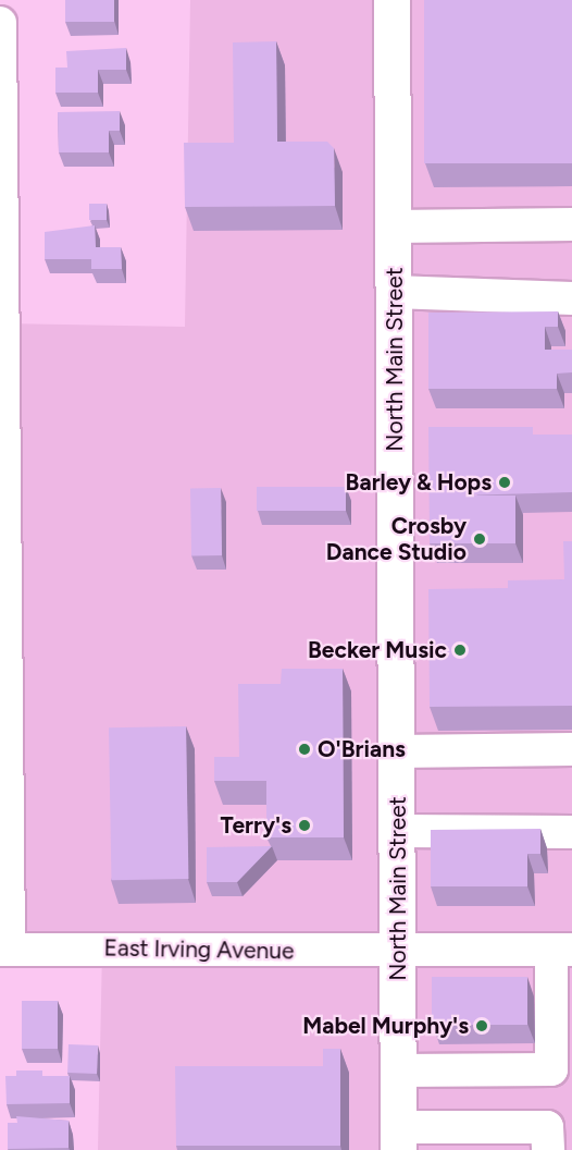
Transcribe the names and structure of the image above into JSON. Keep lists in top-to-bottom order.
{
  "streets": {
    "main road": ["North Main Street"],
    "street": ["East Irving Avenue"]
  },
  "crossings": [
    ["North Main Street", "East Irving Avenue"]
  ],
  "places": [
    "Barley & Hops",
    "Crosby Dance Studio",
    "Becker Music",
    "O'Brians",
    "Terry's",
    "Mabel Murphy's"
  ]
}
